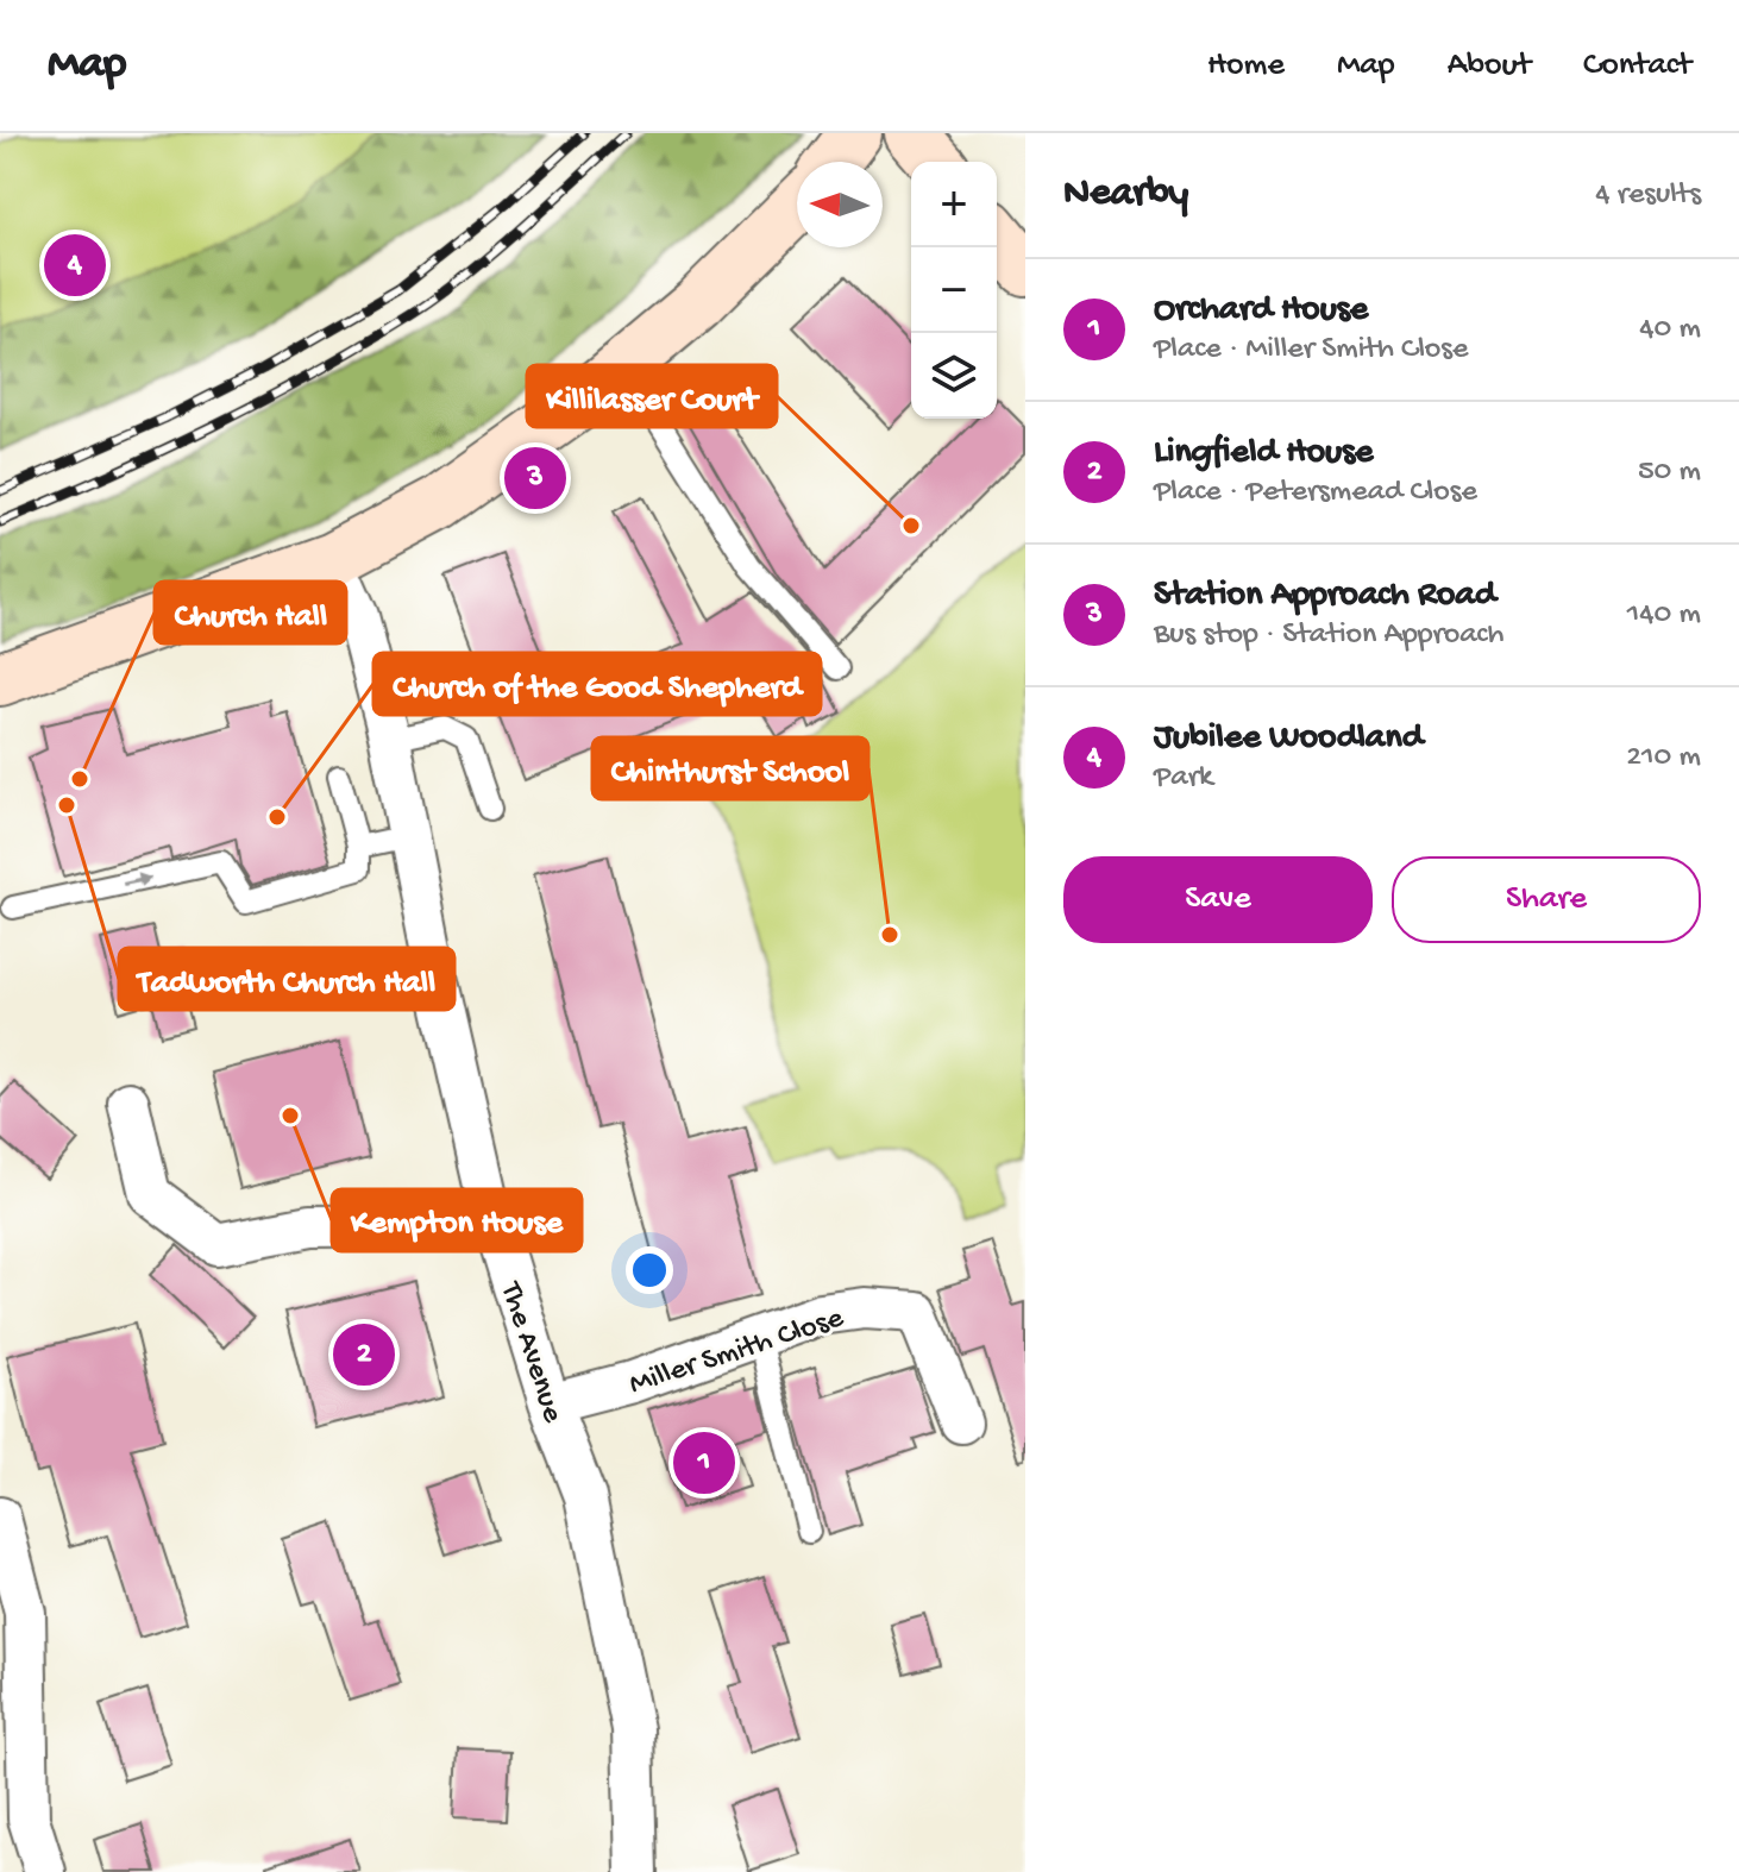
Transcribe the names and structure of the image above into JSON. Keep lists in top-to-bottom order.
{
  "streets": {
    "street": ["Miller Smith Close", "The Avenue"]
  },
  "crossings": [
    ["Miller Smith Close", "The Avenue"]
  ],
  "places": [
    "Killilasser Court",
    "Church Hall",
    "Tadworth Church Hall",
    "Church of the Good Shepherd",
    "Chinthurst School",
    "Kempton House"
  ],
  "north": "left",
  "page": {
    "header": "Map",
    "nav": [
      "Home",
      "Map",
      "About",
      "Contact"
    ],
    "heading": ["Nearby", "4 results"],
    "map_buttons": ["+", "−"],
    "pins": [
      "4",
      "3",
      "2",
      "1"
    ],
    "list": [
      {
        "mark": "1",
        "name": "Orchard House",
        "note": "Place · Miller Smith Close",
        "value": "40 m"
      },
      {
        "mark": "2",
        "name": "Lingfield House",
        "note": "Place · Petersmead Close",
        "value": "50 m"
      },
      {
        "mark": "3",
        "name": "Station Approach Road",
        "note": "Bus stop · Station Approach",
        "value": "140 m"
      },
      {
        "mark": "4",
        "name": "Jubilee Woodland",
        "note": "Park",
        "value": "210 m"
      }
    ],
    "buttons": ["Save", "Share"]
  }
}
